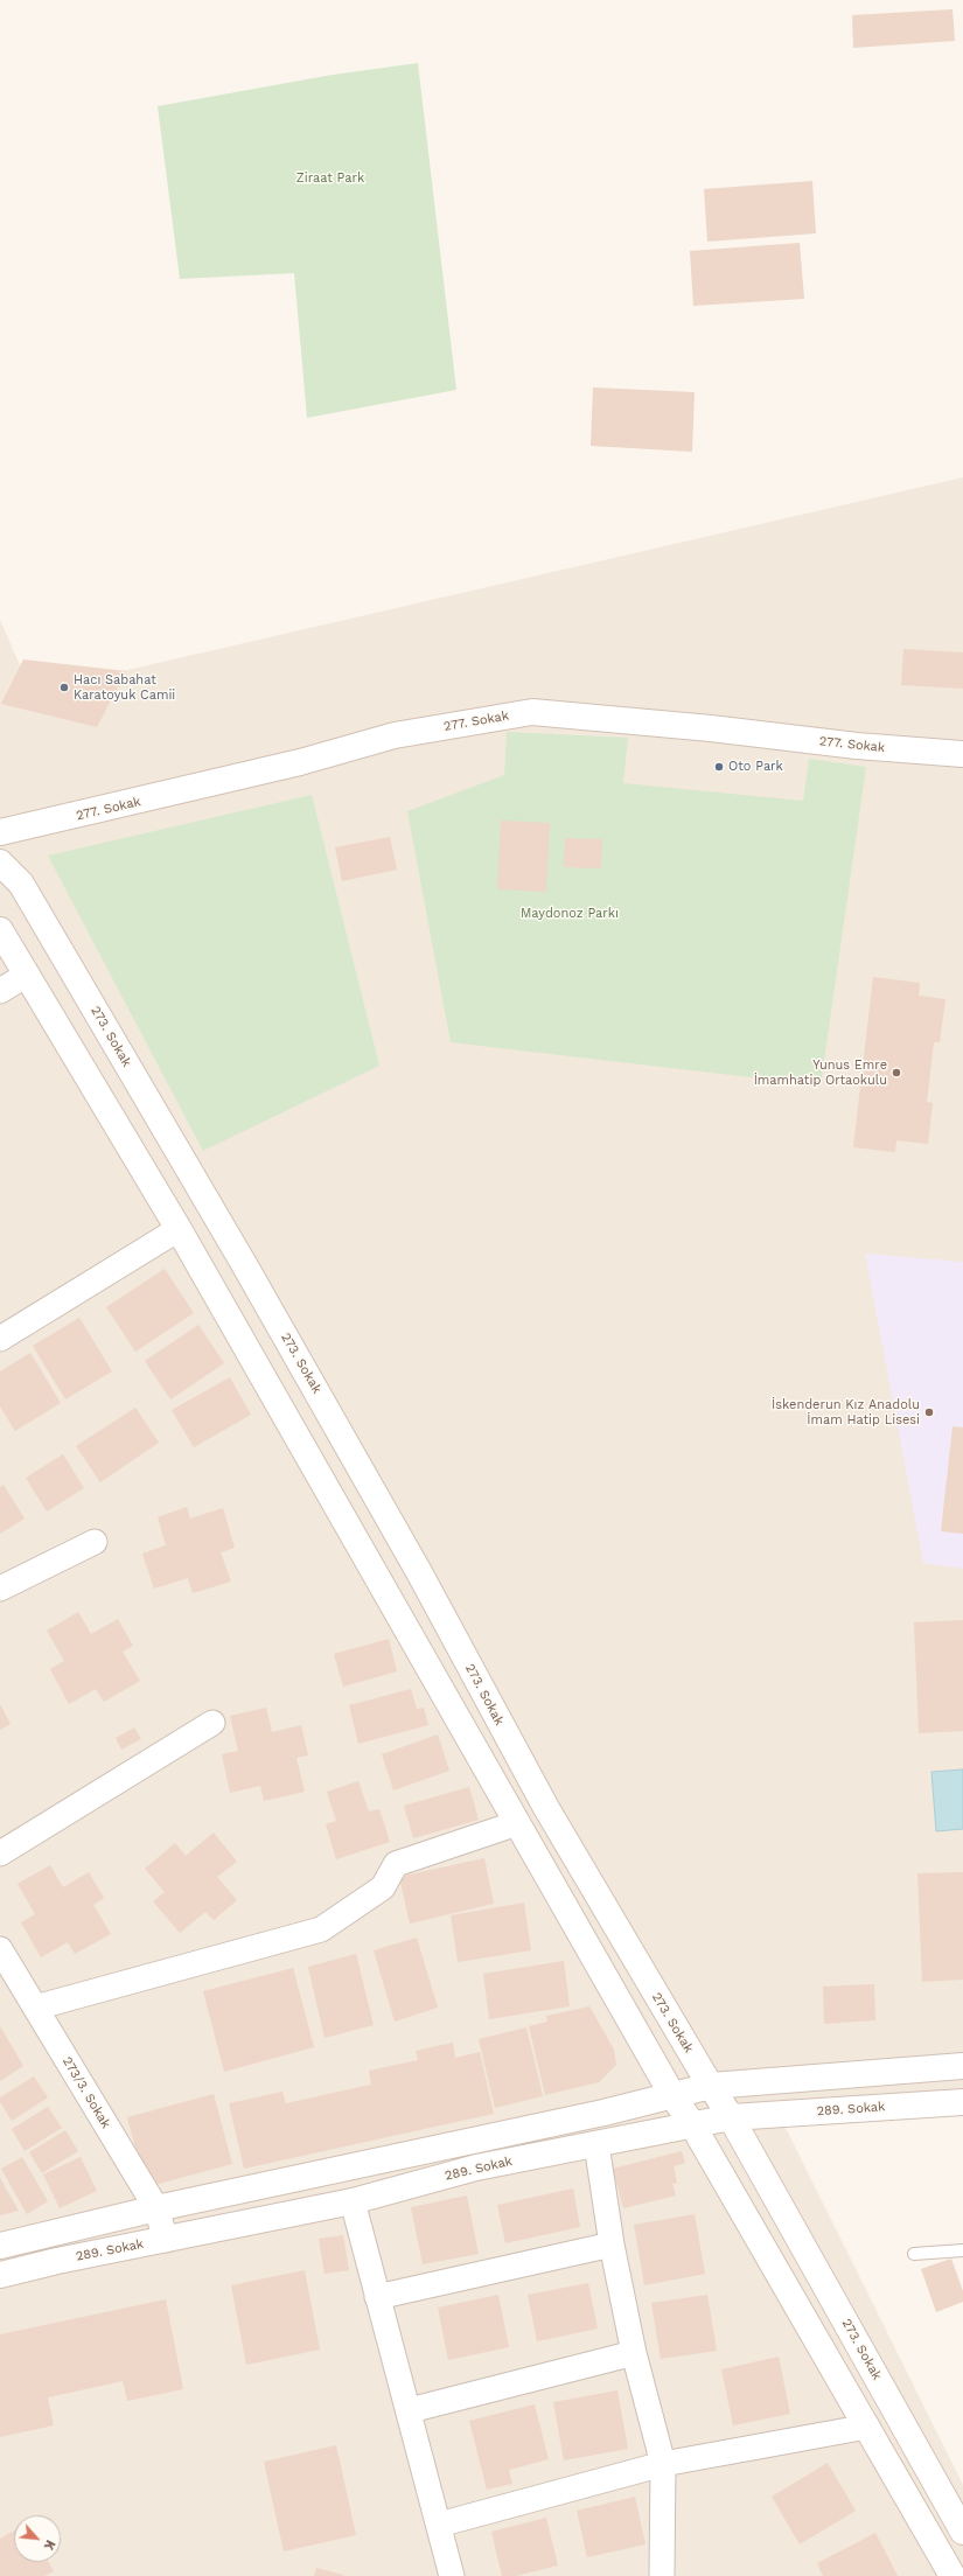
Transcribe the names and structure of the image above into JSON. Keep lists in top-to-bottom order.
{
  "streets": {
    "street": [
      "277. Sokak",
      "273. Sokak",
      "273/3. Sokak",
      "289. Sokak"
    ]
  },
  "crossings": [
    ["273. Sokak", "289. Sokak"],
    ["273/3. Sokak", "289. Sokak"]
  ],
  "parks": ["Ziraat Park", "Maydonoz Parkı"],
  "places": [
    "Hacı Sabahat Karatoyuk Camii",
    "Oto Park",
    "Yunus Emre İmamhatip Ortaokulu",
    "İskenderun Kız Anadolu İmam Hatip Lisesi"
  ],
  "north": "bottom right"
}
